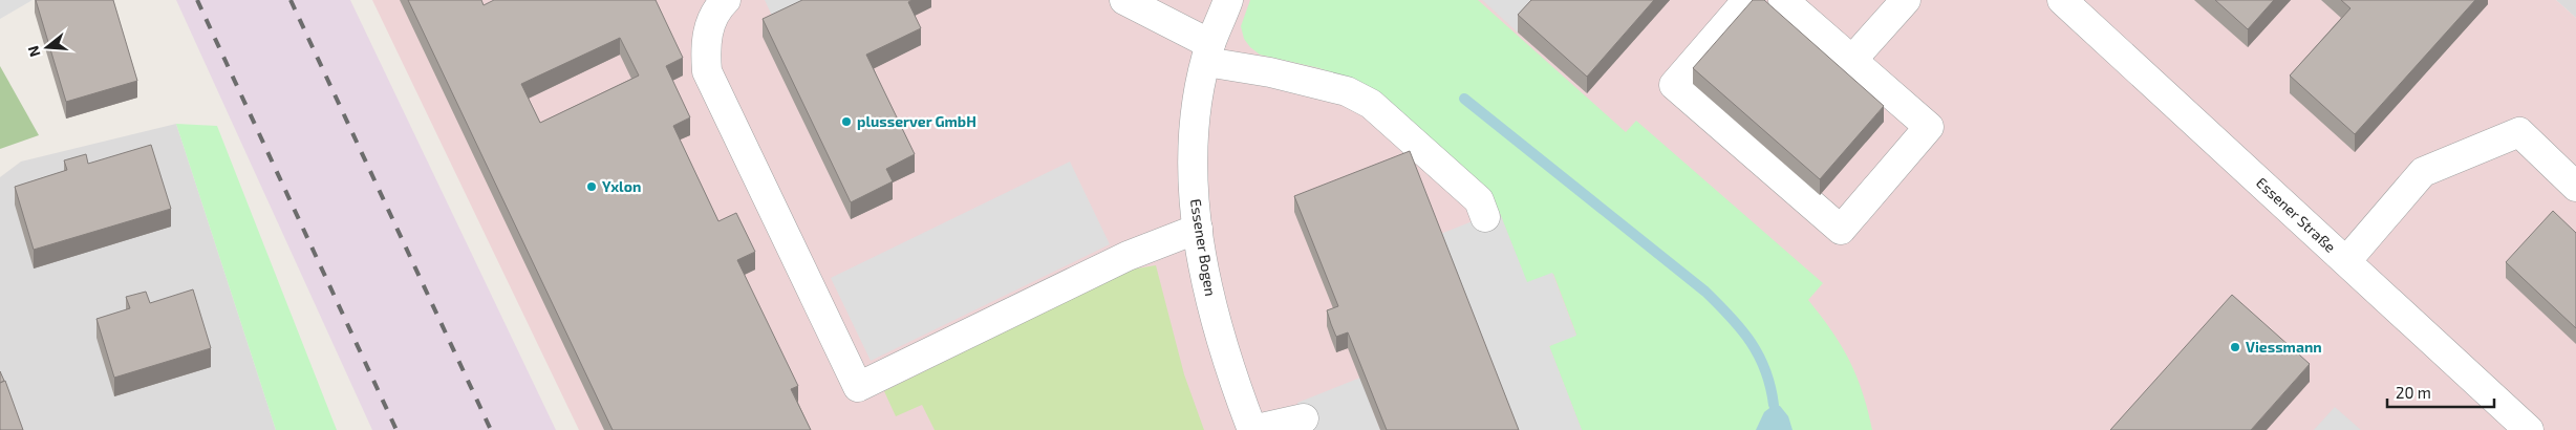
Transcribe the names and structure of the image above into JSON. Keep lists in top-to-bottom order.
{
  "streets": {
    "street": ["Essener Straße", "Essener Bogen"]
  },
  "places": ["plusserver GmbH", "Yxlon", "Viessmann"],
  "scale_bar": "20 m",
  "north": "left"
}
